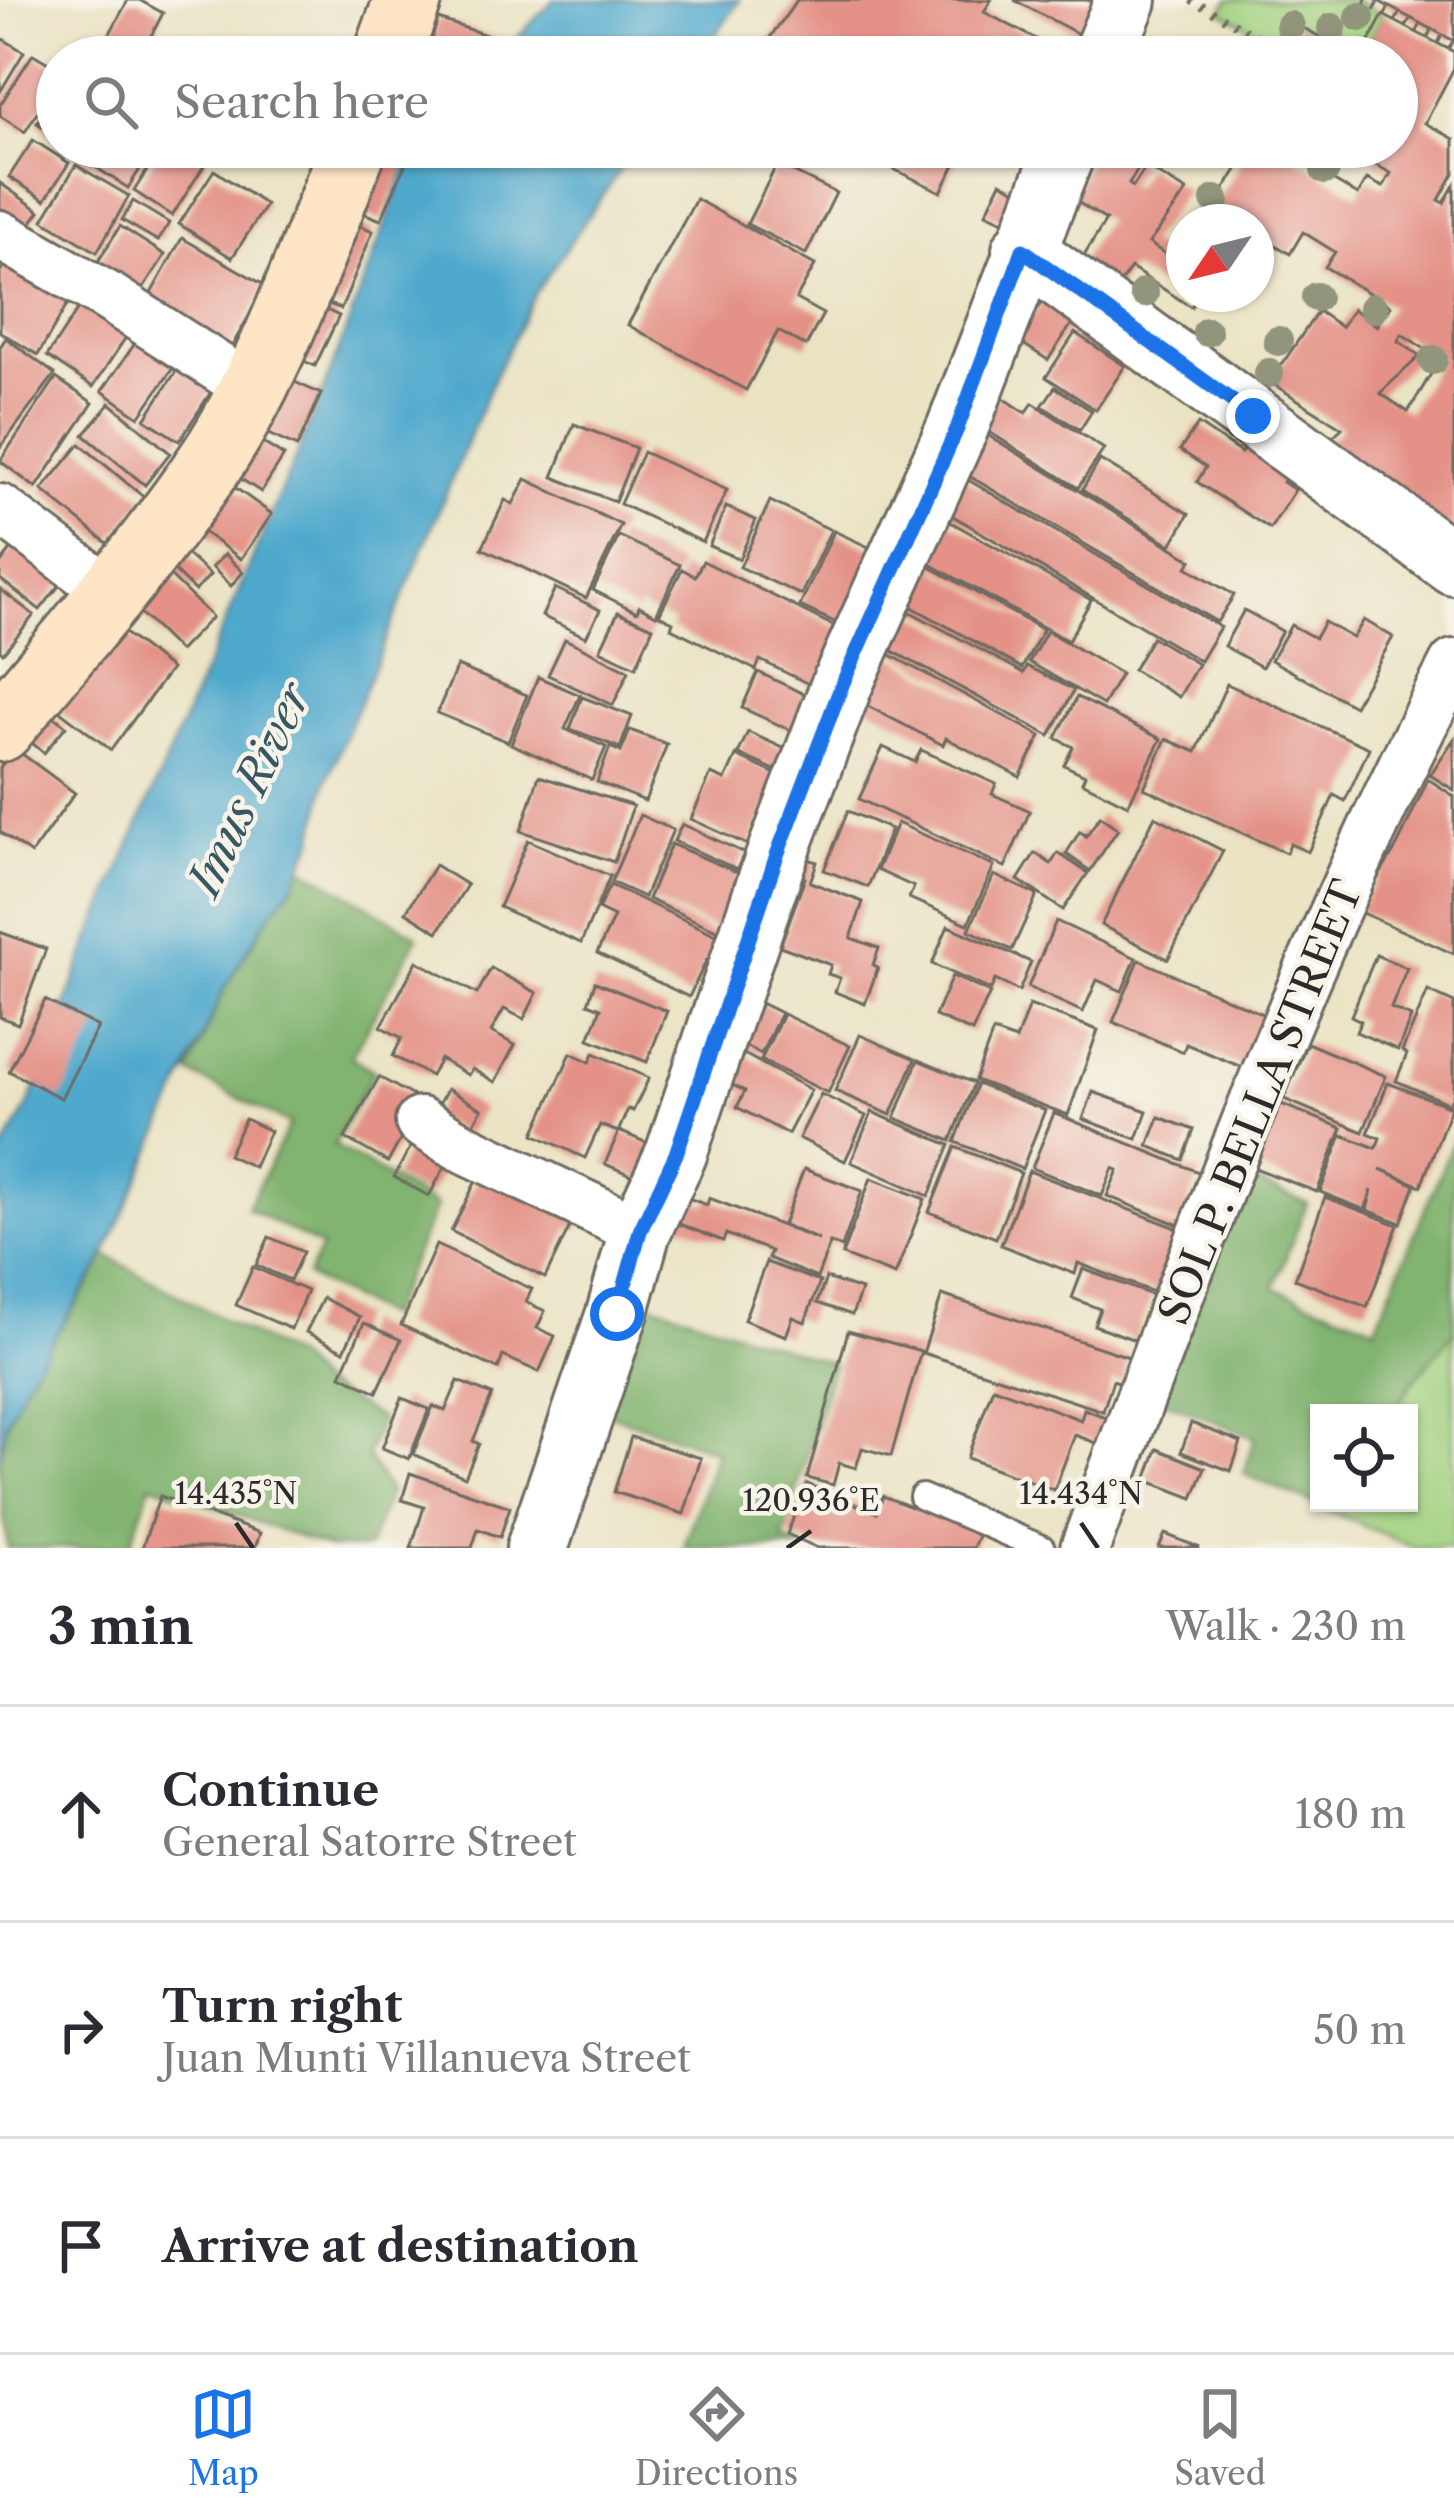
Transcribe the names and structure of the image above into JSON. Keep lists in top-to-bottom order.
{
  "streets": {
    "street": ["SOL P. BELLA STREET"]
  },
  "water": ["Imus River"],
  "north": "bottom left",
  "page": {
    "search": "Search here",
    "heading": ["3 min", "Walk · 230 m"],
    "list": [
      ["Continue", "General Satorre Street", "180 m"],
      ["Turn right", "Juan Munti Villanueva Street", "50 m"],
      "Arrive at destination"
    ],
    "nav": ["Map", "Directions", "Saved"]
  },
  "coordinates": ["14.435°N", "14.434°N", "120.936°E"]
}
